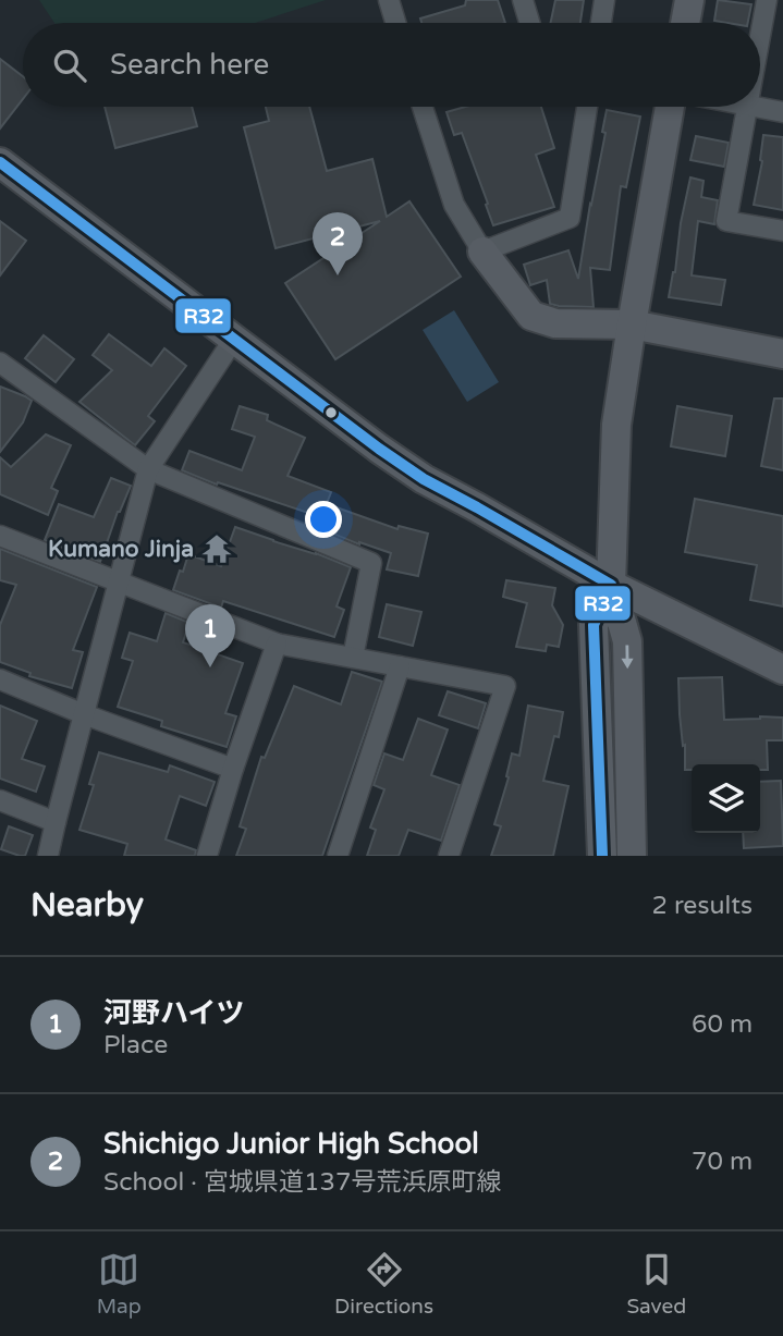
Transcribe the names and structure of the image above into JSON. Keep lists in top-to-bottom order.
{
  "places": {
    "temple": ["Kumano Jinja"]
  },
  "lines": ["transit line R32"],
  "page": {
    "search": "Search here",
    "pins": ["2", "1"],
    "heading": ["Nearby", "2 results"],
    "list": [
      {
        "mark": "1",
        "name": "河野ハイツ",
        "note": "Place",
        "value": "60 m"
      },
      {
        "mark": "2",
        "name": "Shichigo Junior High School",
        "note": "School · 宮城県道137号荒浜原町線",
        "value": "70 m"
      }
    ],
    "nav": ["Map", "Directions", "Saved"]
  }
}
